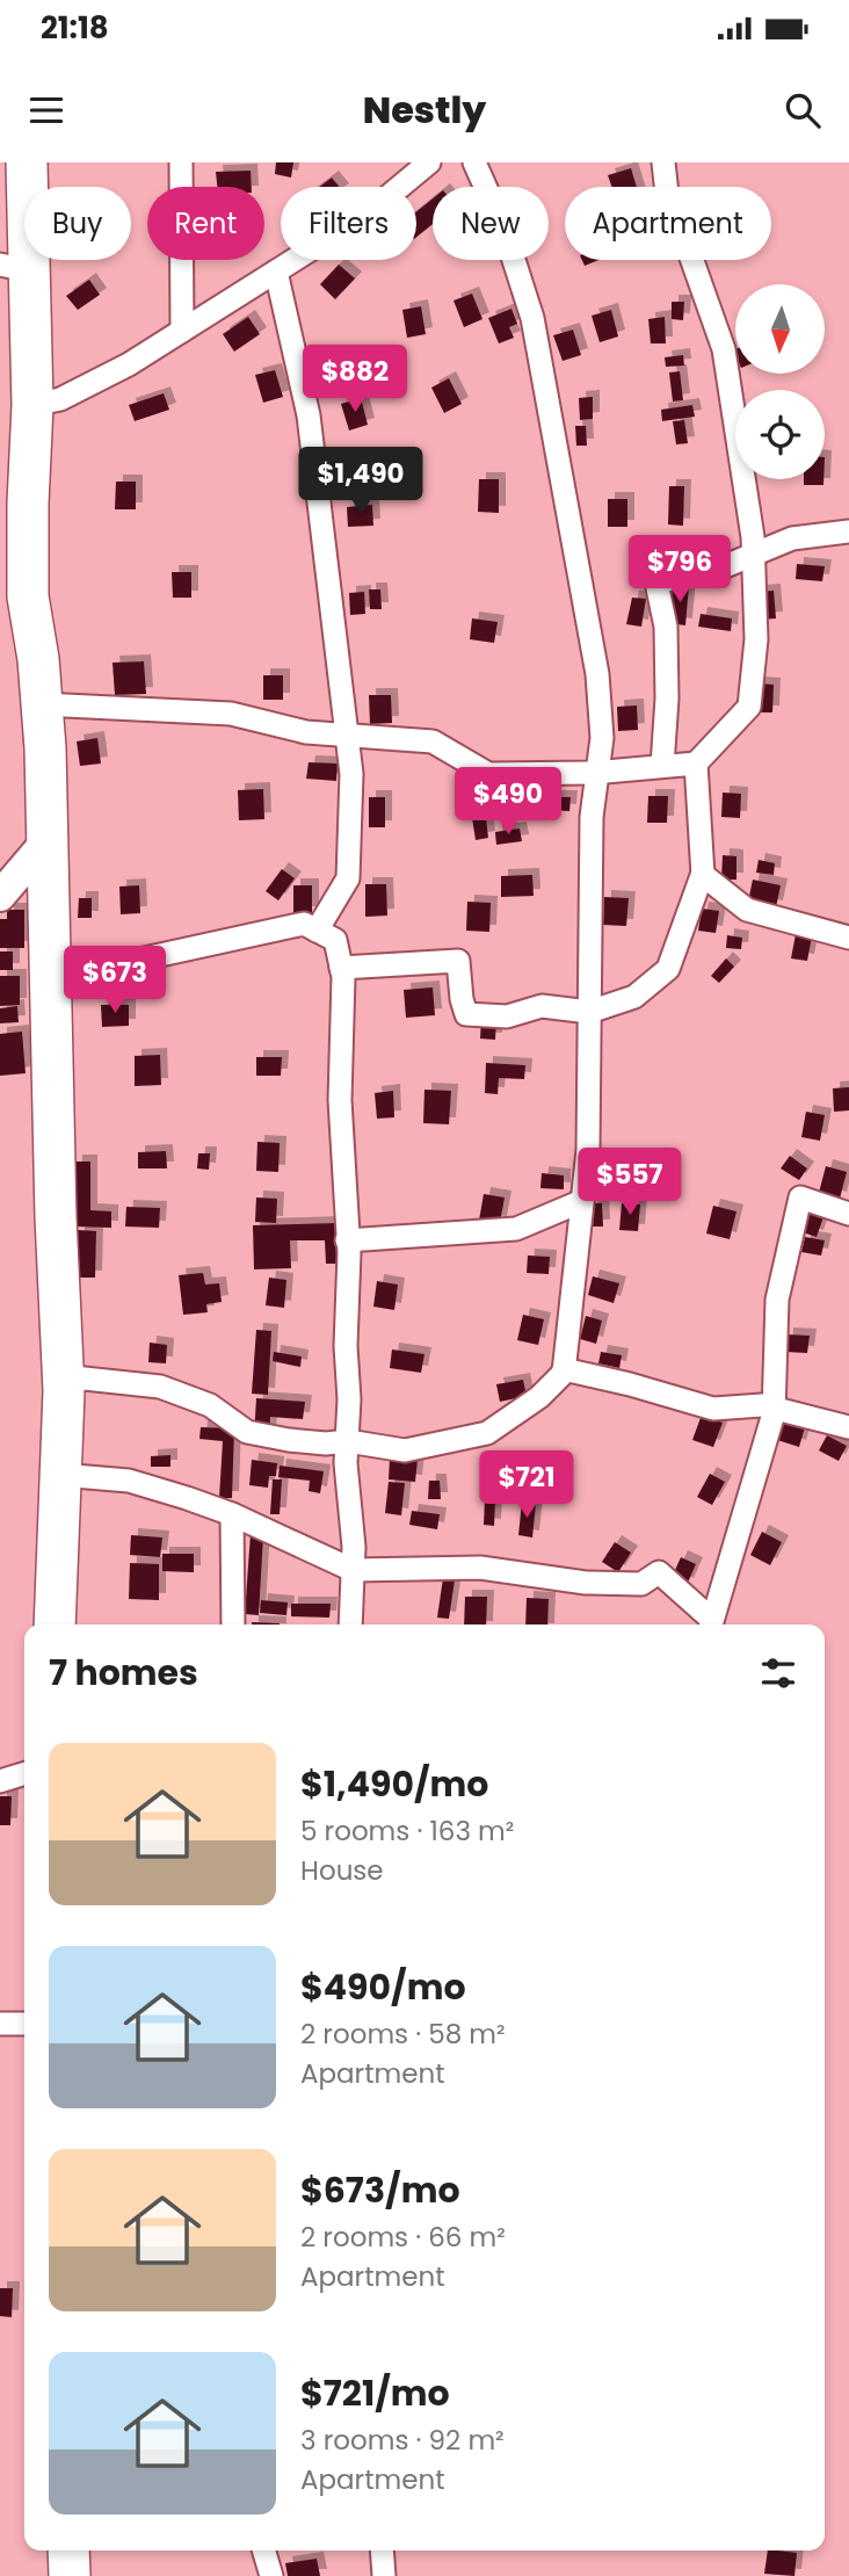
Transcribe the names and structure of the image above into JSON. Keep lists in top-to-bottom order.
{
  "north": "bottom",
  "page": {
    "status": "21:18",
    "header": "Nestly",
    "chip": [
      "Buy",
      "Rent",
      "Filters",
      "New",
      "Apartment"
    ],
    "price": [
      "$882",
      "$1,490",
      "$796",
      "$490",
      "$673",
      "$557",
      "$721"
    ],
    "heading": "7 homes",
    "list": [
      {
        "name": "$1,490/mo",
        "note": "5 rooms · 163 m² · House"
      },
      {
        "name": "$490/mo",
        "note": "2 rooms · 58 m² · Apartment"
      },
      {
        "name": "$673/mo",
        "note": "2 rooms · 66 m² · Apartment"
      },
      {
        "name": "$721/mo",
        "note": "3 rooms · 92 m² · Apartment"
      }
    ]
  }
}
